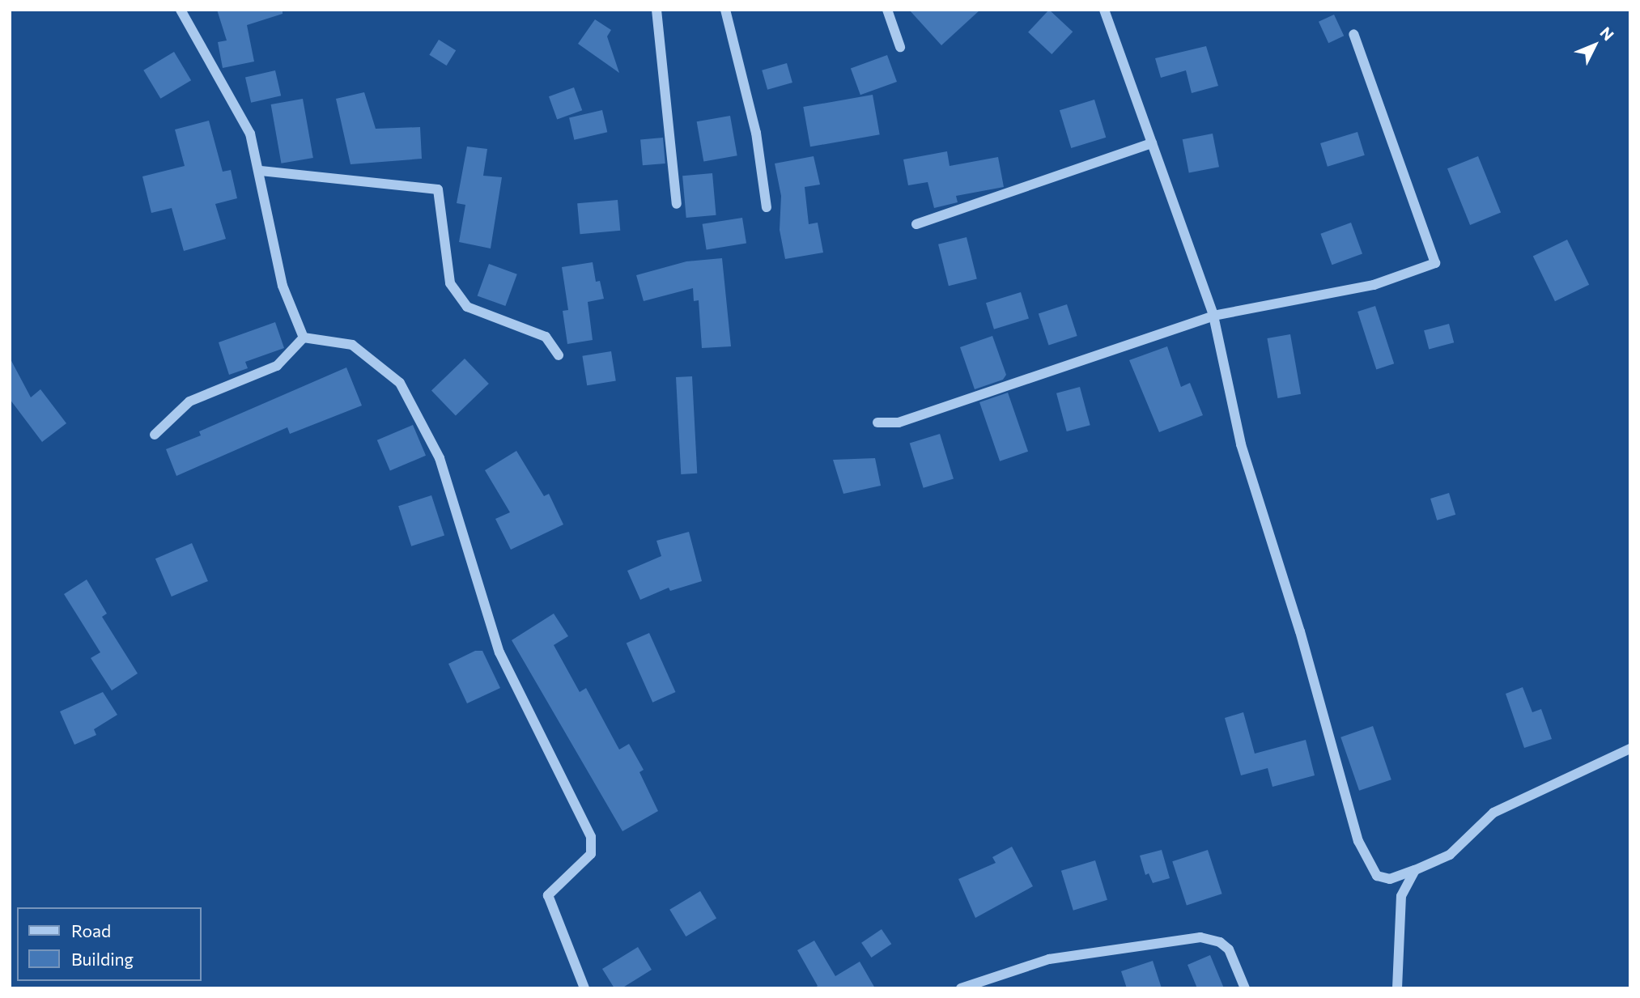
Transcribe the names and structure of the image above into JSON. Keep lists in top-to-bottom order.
{
  "legend": ["Road", "Building"],
  "north": "top right"
}
